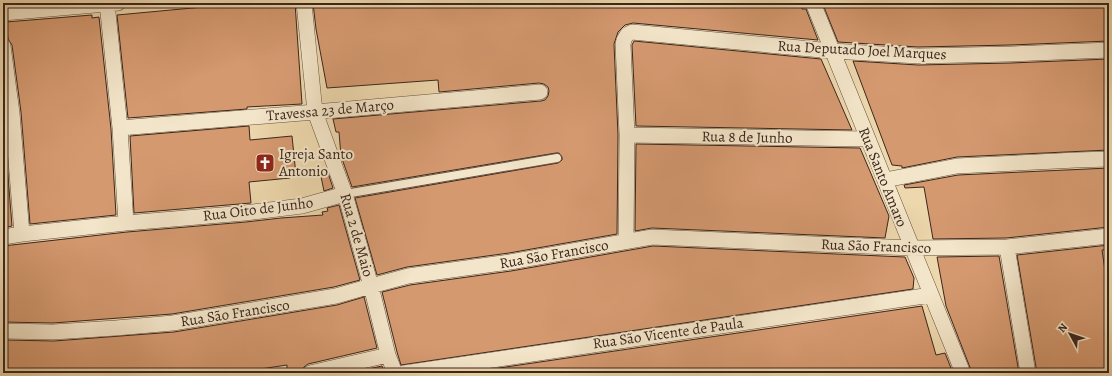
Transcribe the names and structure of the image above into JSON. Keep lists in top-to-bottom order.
{
  "streets": {
    "street": [
      "Rua Deputado Joel Marques",
      "Travessa 23 de Março",
      "Rua 8 de Junho",
      "Rua Santo Amaro",
      "Rua Oito de Junho",
      "Rua 2 de Maio",
      "Rua São Francisco",
      "Rua São Vicente de Paula"
    ]
  },
  "crossings": [
    ["Rua Deputado Joel Marques", "Rua 8 de Junho"],
    ["Rua Deputado Joel Marques", "Rua Santo Amaro"],
    ["Travessa 23 de Março", "Rua 2 de Maio"],
    ["Rua 8 de Junho", "Rua Santo Amaro"],
    ["Rua Santo Amaro", "Rua São Francisco"],
    ["Rua Santo Amaro", "Rua São Vicente de Paula"],
    ["Rua Oito de Junho", "Rua 2 de Maio"],
    ["Rua 2 de Maio", "Rua São Francisco"]
  ],
  "places": {
    "church": ["Igreja Santo Antonio"]
  },
  "north": "top left"
}
